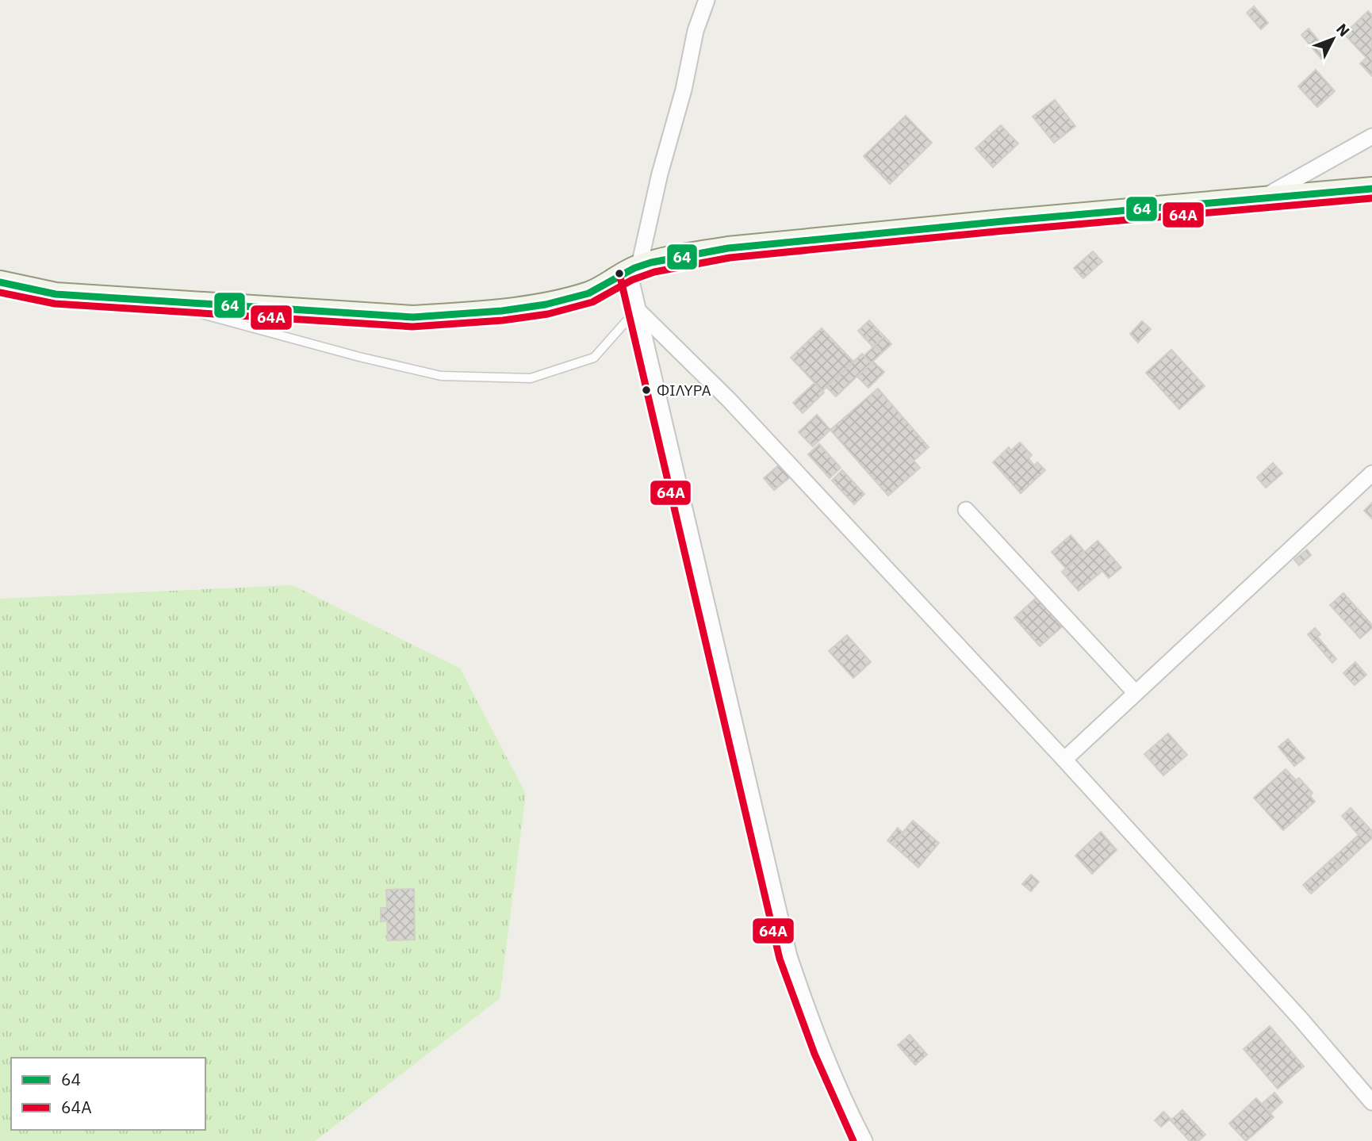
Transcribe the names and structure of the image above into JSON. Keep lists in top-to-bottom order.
{
  "places": ["ΦΙΛΥΡΑ"],
  "lines": ["transit line 64", "transit line 64Α"],
  "legend": ["64", "64Α"],
  "north": "top right"
}
